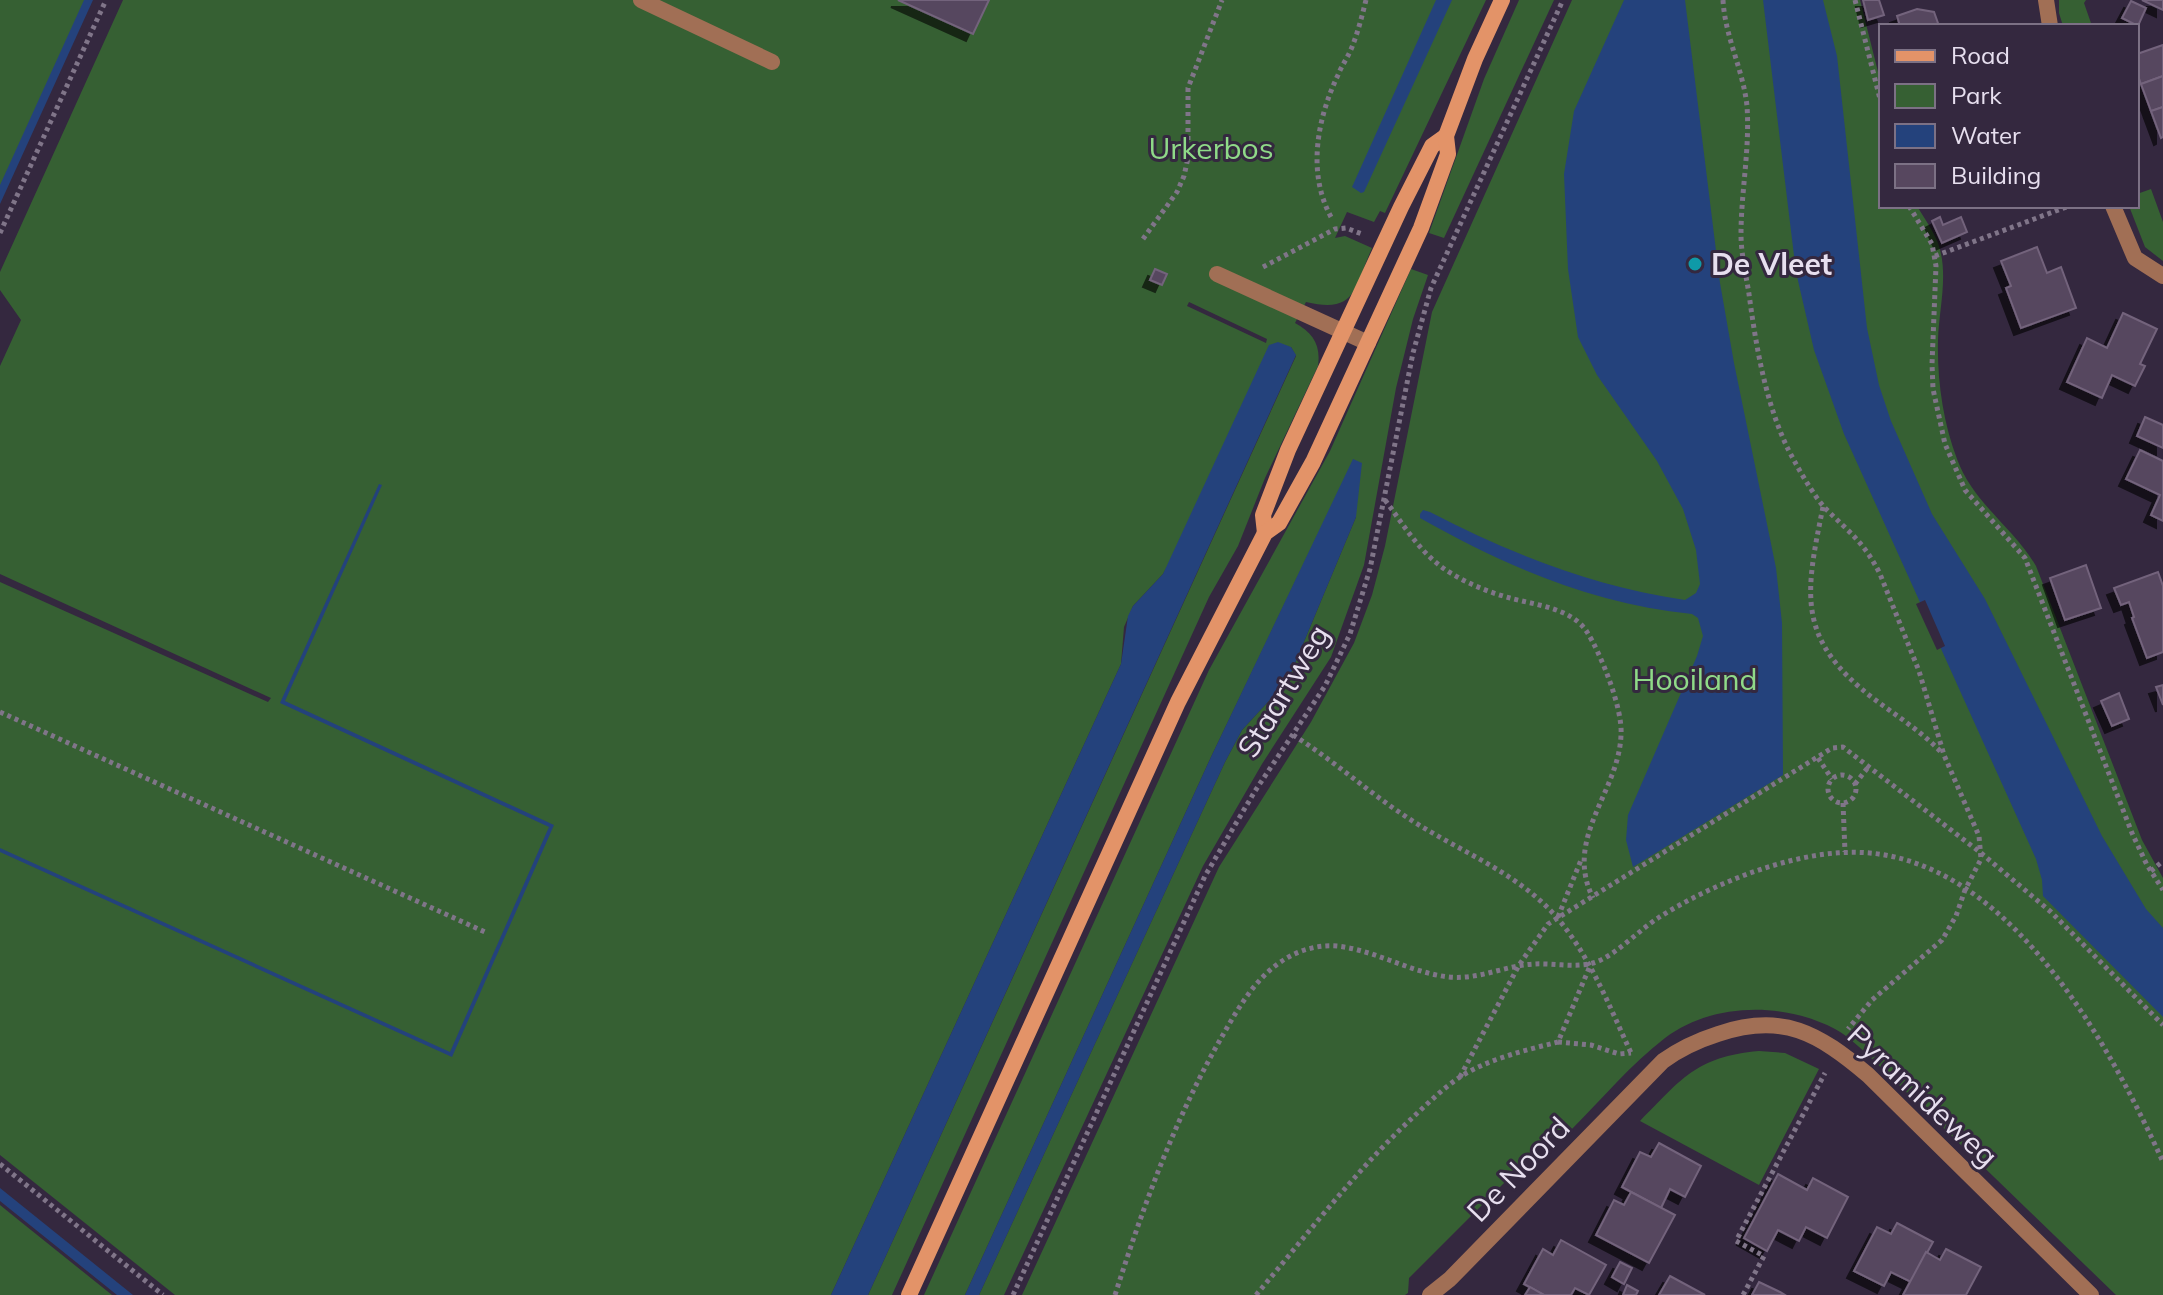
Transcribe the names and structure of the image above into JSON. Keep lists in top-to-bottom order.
{
  "streets": {
    "street": ["Pyramideweg", "De Noord"],
    "path": ["Staartweg"]
  },
  "crossings": [
    ["Pyramideweg", "De Noord"]
  ],
  "parks": ["Urkerbos", "Hooiland"],
  "places": ["De Vleet"],
  "legend": [
    "Road",
    "Park",
    "Water",
    "Building"
  ]
}
